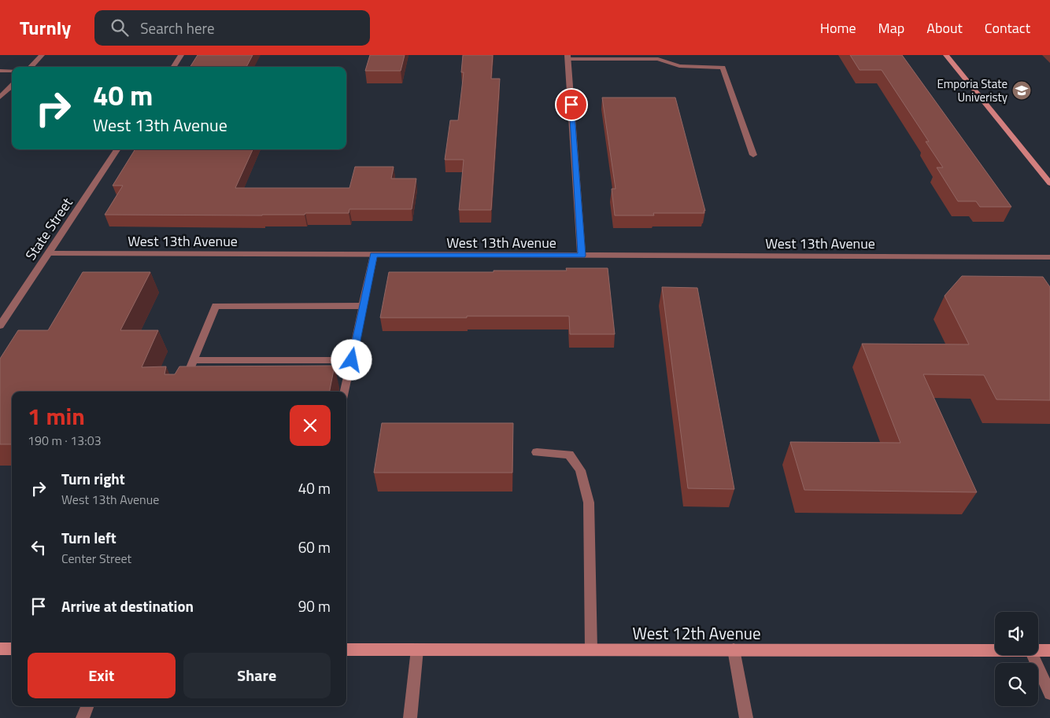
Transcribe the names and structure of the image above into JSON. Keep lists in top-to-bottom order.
{
  "streets": {
    "main road": ["West 12th Avenue"],
    "street": ["State Street", "West 13th Avenue"]
  },
  "crossings": [
    ["State Street", "West 13th Avenue"]
  ],
  "places": {
    "school or university": ["Emporia State Univeristy"]
  },
  "page": {
    "header": "Turnly",
    "search": "Search here",
    "nav": [
      "Home",
      "Map",
      "About",
      "Contact"
    ],
    "turn": ["40 m", "West 13th Avenue"],
    "heading": ["1 min", "190 m · 13:03"],
    "list": [
      {
        "name": "Turn right",
        "note": "West 13th Avenue",
        "value": "40 m"
      },
      {
        "name": "Turn left",
        "note": "Center Street",
        "value": "60 m"
      },
      {
        "name": "Arrive at destination",
        "value": "90 m"
      }
    ],
    "buttons": ["Exit", "Share"]
  }
}
